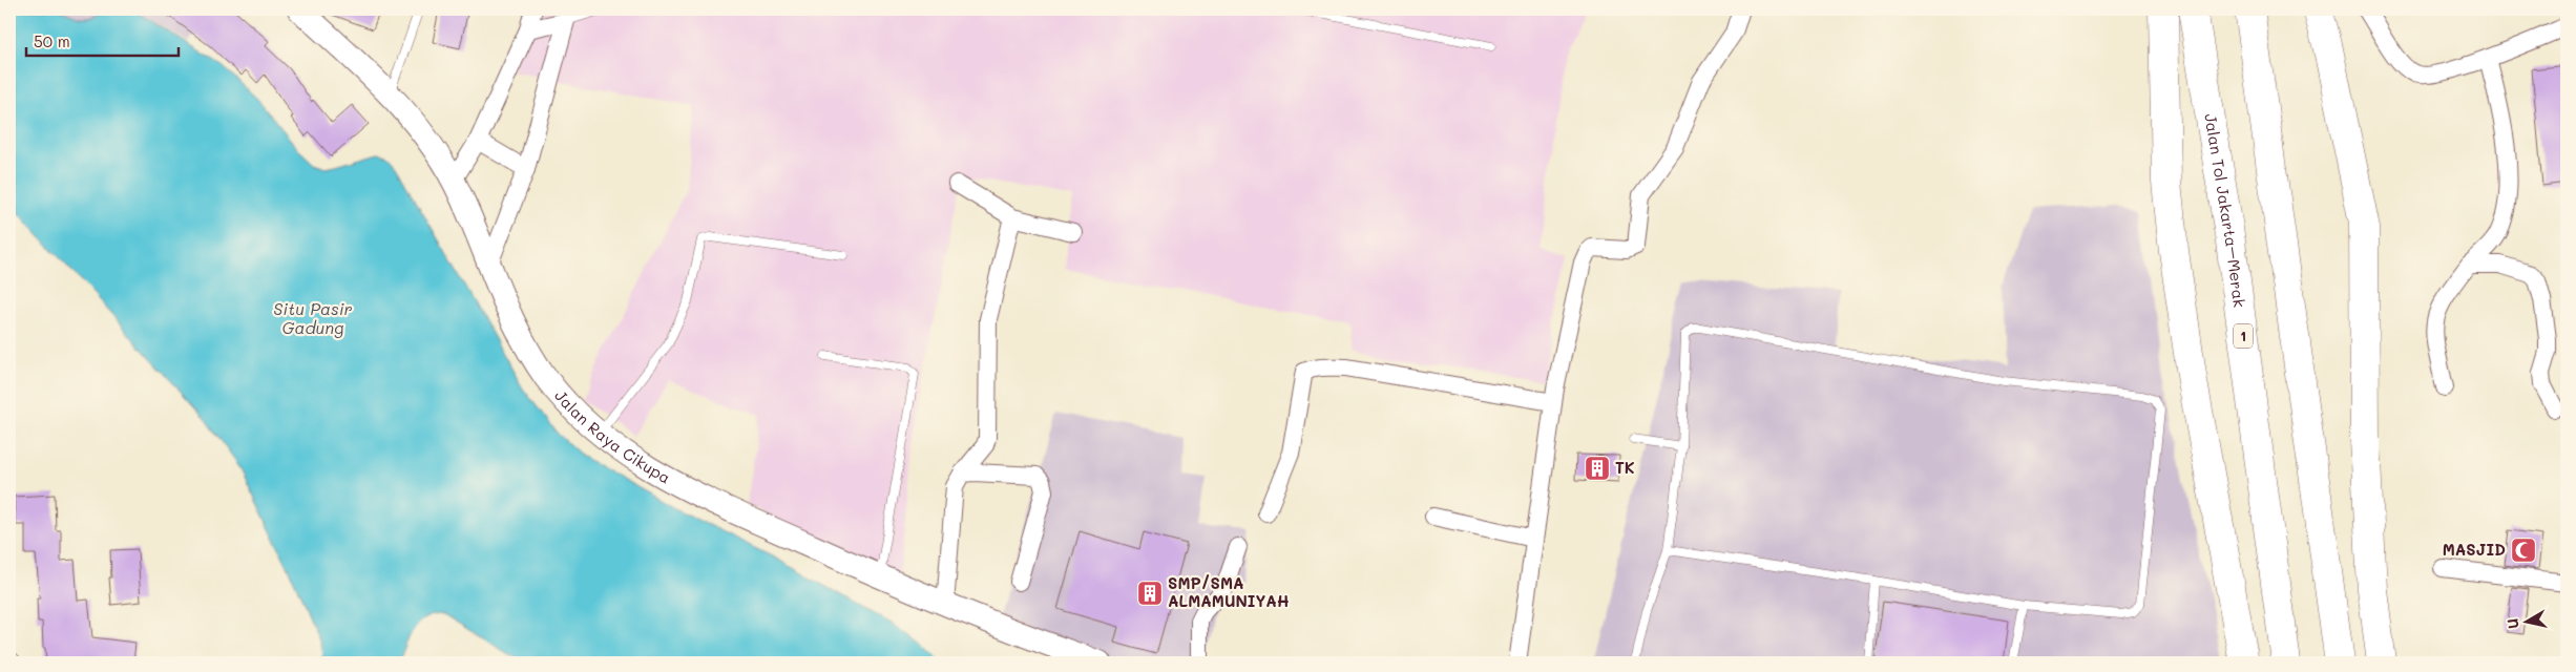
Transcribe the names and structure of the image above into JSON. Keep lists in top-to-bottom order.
{
  "streets": {
    "highway": ["Jalan Tol Jakarta–Merak", "1"],
    "main road": ["Jalan Raya Cikupa"]
  },
  "water": ["Situ Pasir Gadung"],
  "places": {
    "building": ["TK", "SMP/SMA ALMAMUNIYAH"],
    "mosque": ["MASJID"]
  },
  "scale_bar": "50 m",
  "north": "left"
}
